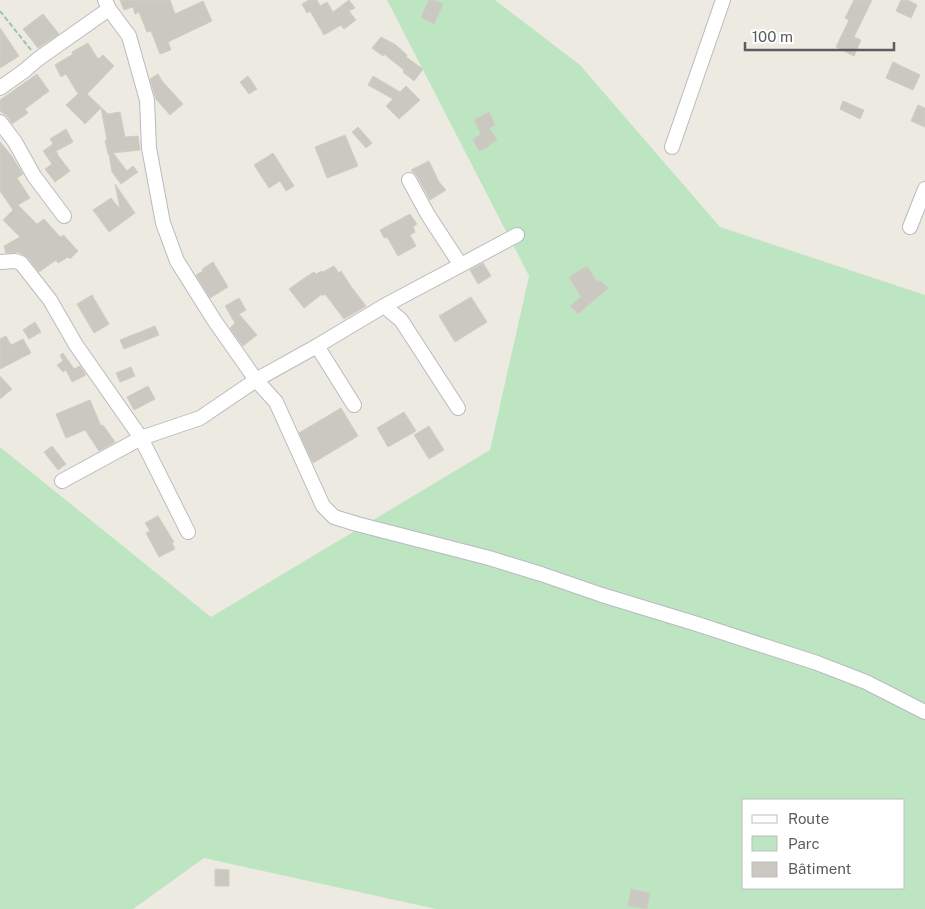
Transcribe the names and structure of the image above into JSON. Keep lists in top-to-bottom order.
{
  "legend": ["Route", "Parc", "Bâtiment"],
  "scale_bar": "100 m"
}
